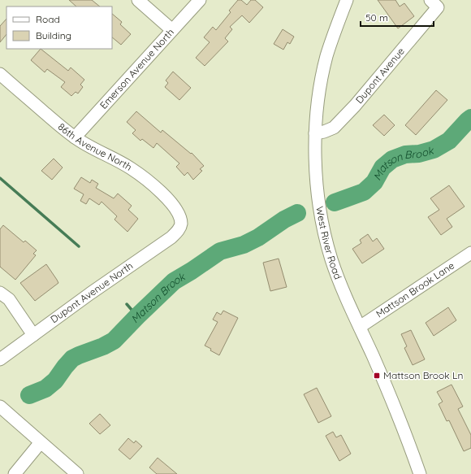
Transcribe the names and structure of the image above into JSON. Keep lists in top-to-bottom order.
{
  "streets": {
    "street": [
      "Emerson Avenue North",
      "Dupont Avenue",
      "86th Avenue North",
      "West River Road",
      "Mattson Brook Lane",
      "Dupont Avenue North"
    ]
  },
  "crossings": [
    ["Emerson Avenue North", "86th Avenue North"],
    ["Dupont Avenue", "West River Road"],
    ["86th Avenue North", "Dupont Avenue North"],
    ["West River Road", "Mattson Brook Lane"]
  ],
  "water": ["Matson Brook"],
  "places": {
    "transit": ["Mattson Brook Ln"]
  },
  "legend": ["Road", "Building"],
  "scale_bar": "50 m"
}
